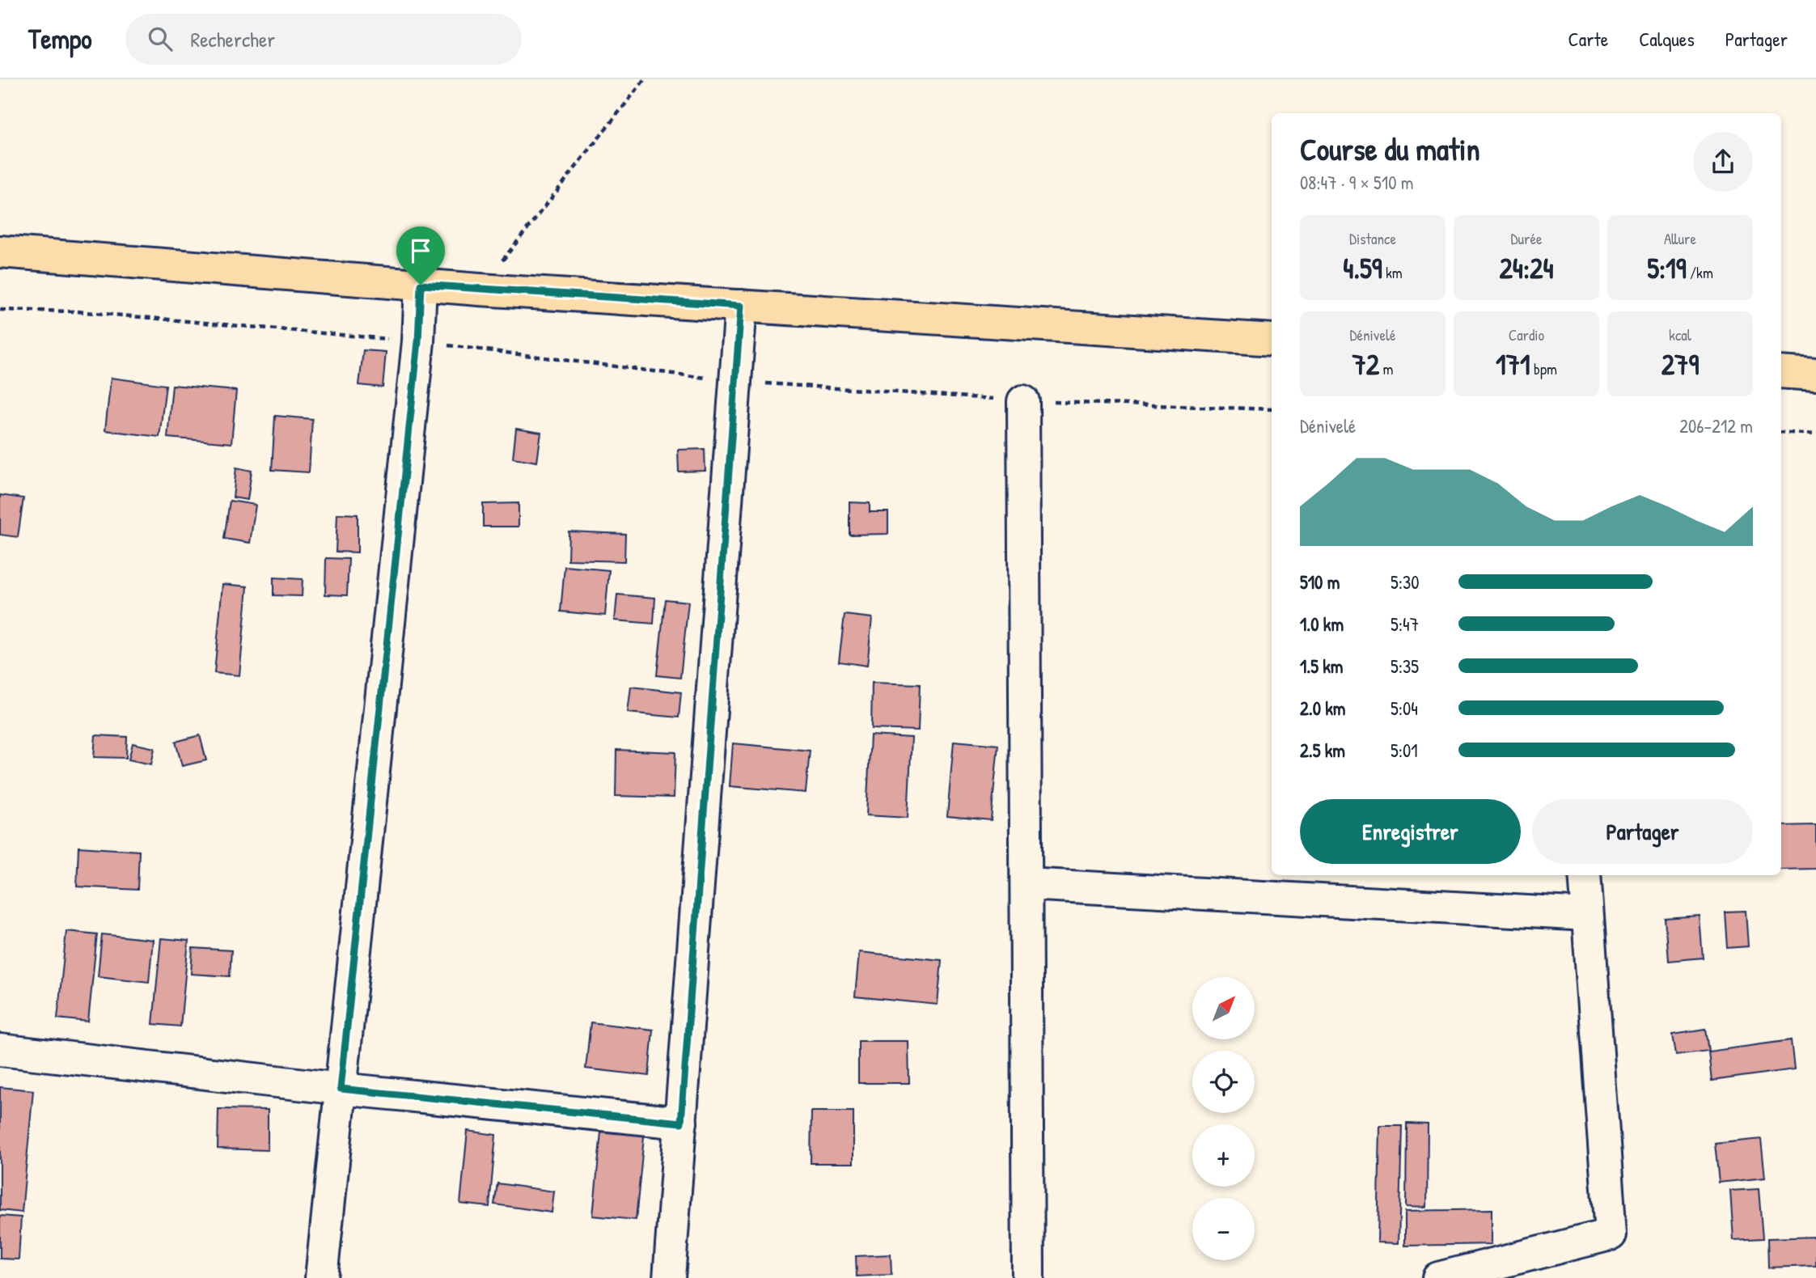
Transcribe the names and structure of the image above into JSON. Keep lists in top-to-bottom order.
{
  "north": "top right",
  "page": {
    "header": "Tempo",
    "search": "Rechercher",
    "nav": ["Carte", "Calques", "Partager"],
    "heading": ["Course du matin", "08:47 · 9 × 510 m"],
    "stats": [
      ["Distance", "4.59 km"],
      ["Durée", "24:24"],
      ["Allure", "5:19 /km"],
      ["Dénivelé", "72 m"],
      ["Cardio", "171 bpm"],
      ["kcal", "279"]
    ],
    "chart": ["Dénivelé", "206–212 m"],
    "list": [
      {
        "name": "510 m",
        "note": "5:30"
      },
      {
        "name": "1.0 km",
        "note": "5:47"
      },
      {
        "name": "1.5 km",
        "note": "5:35"
      },
      {
        "name": "2.0 km",
        "note": "5:04"
      },
      {
        "name": "2.5 km",
        "note": "5:01"
      }
    ],
    "buttons": ["Enregistrer", "Partager"],
    "map_buttons": ["+", "−"]
  }
}
